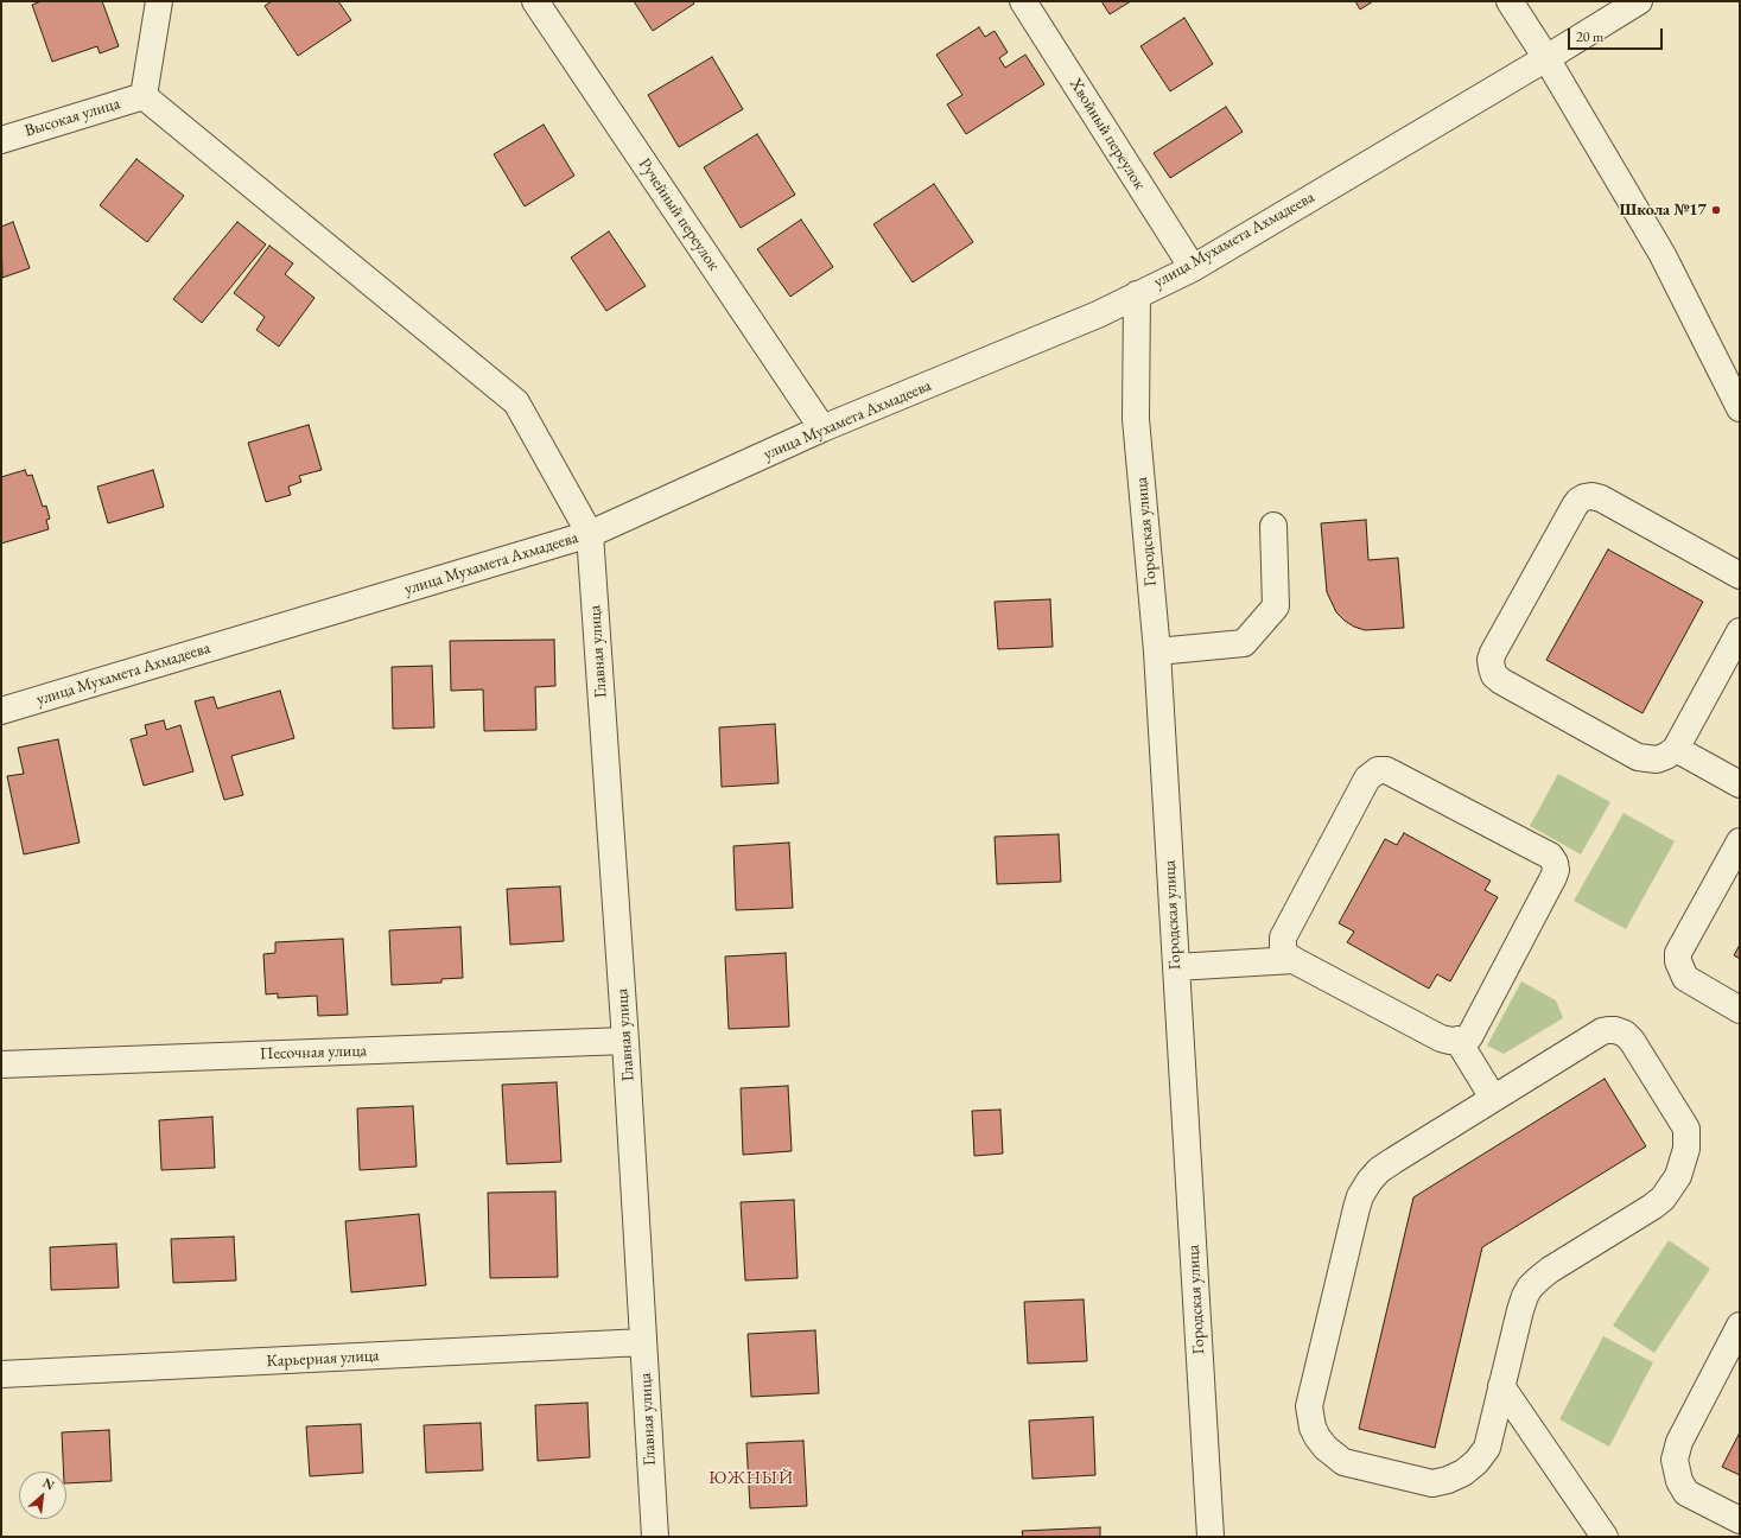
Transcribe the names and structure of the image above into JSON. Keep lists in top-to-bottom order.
{
  "streets": {
    "street": [
      "Высокая улица",
      "Хвойный переулок",
      "Ручейный переулок",
      "улица Мухамета Ахмадеева",
      "Городская улица",
      "Главная улица",
      "Песочная улица",
      "Карьерная улица"
    ]
  },
  "crossings": [
    ["Хвойный переулок", "улица Мухамета Ахмадеева"],
    ["Ручейный переулок", "улица Мухамета Ахмадеева"],
    ["улица Мухамета Ахмадеева", "Городская улица"],
    ["улица Мухамета Ахмадеева", "Главная улица"],
    ["Главная улица", "Песочная улица"],
    ["Главная улица", "Карьерная улица"]
  ],
  "districts": ["ЮЖНЫЙ"],
  "places": ["Школа №17"],
  "scale_bar": "20 m",
  "north": "top right"
}
